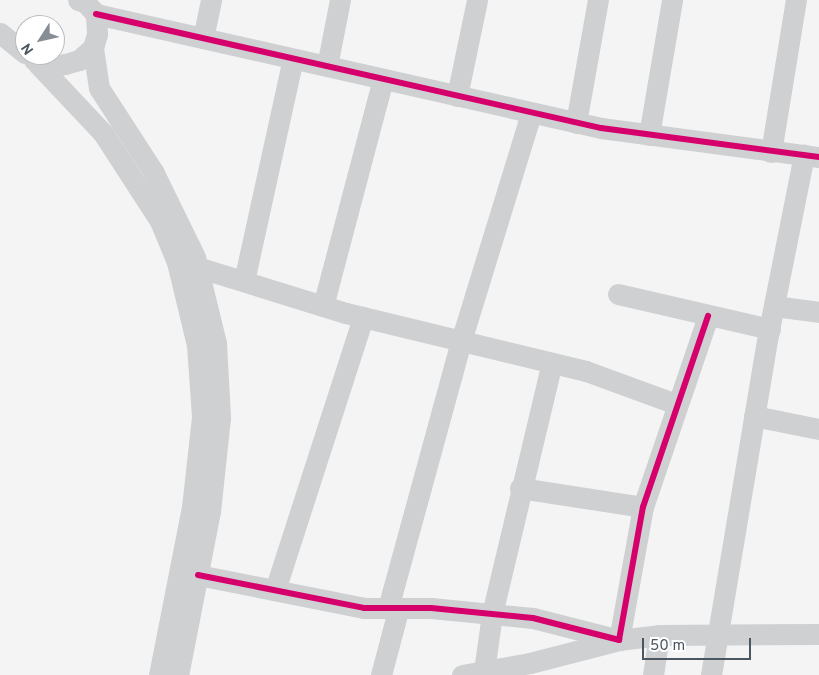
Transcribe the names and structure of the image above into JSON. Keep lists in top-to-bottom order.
{
  "scale_bar": "50 m",
  "north": "bottom left"
}
